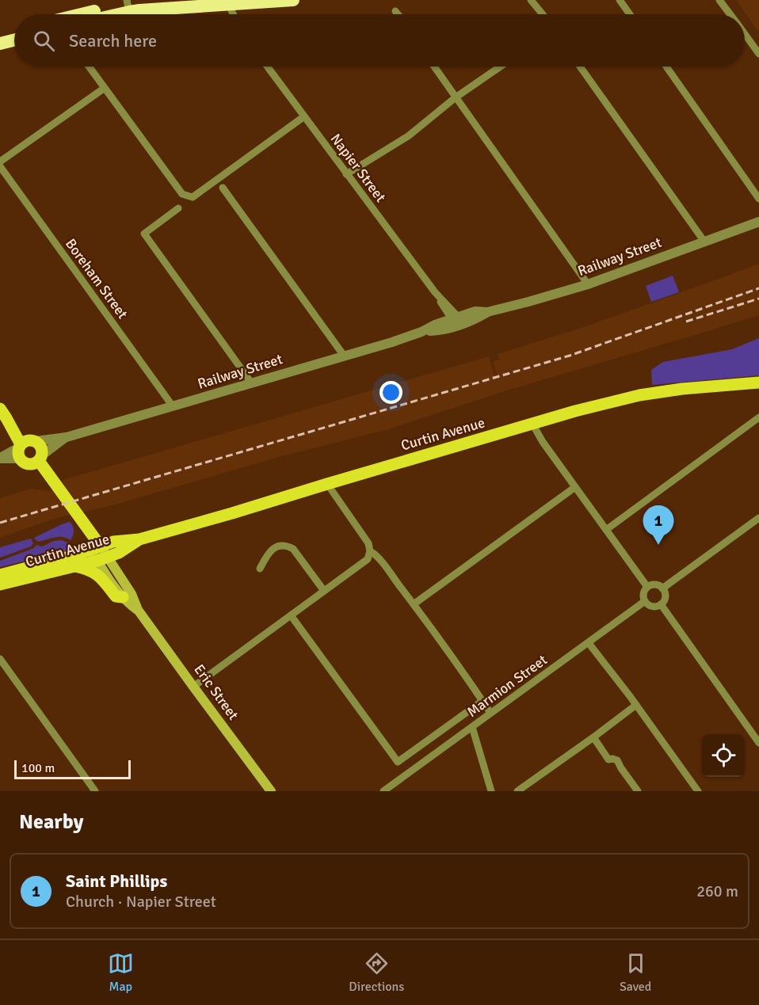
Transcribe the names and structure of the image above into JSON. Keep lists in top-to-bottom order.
{
  "streets": {
    "main road": ["Curtin Avenue", "Eric Street"],
    "street": [
      "Napier Street",
      "Railway Street",
      "Boreham Street",
      "Marmion Street"
    ]
  },
  "crossings": [
    ["Napier Street", "Railway Street"],
    ["Railway Street", "Boreham Street"],
    ["Railway Street", "Eric Street"],
    ["Curtin Avenue", "Eric Street"]
  ],
  "scale_bar": "100 m",
  "page": {
    "search": "Search here",
    "pins": "1",
    "scale": "100 m",
    "heading": "Nearby",
    "list": [
      {
        "mark": "1",
        "name": "Saint Phillips",
        "note": "Church · Napier Street",
        "value": "260 m"
      }
    ],
    "nav": ["Map", "Directions", "Saved"]
  }
}
